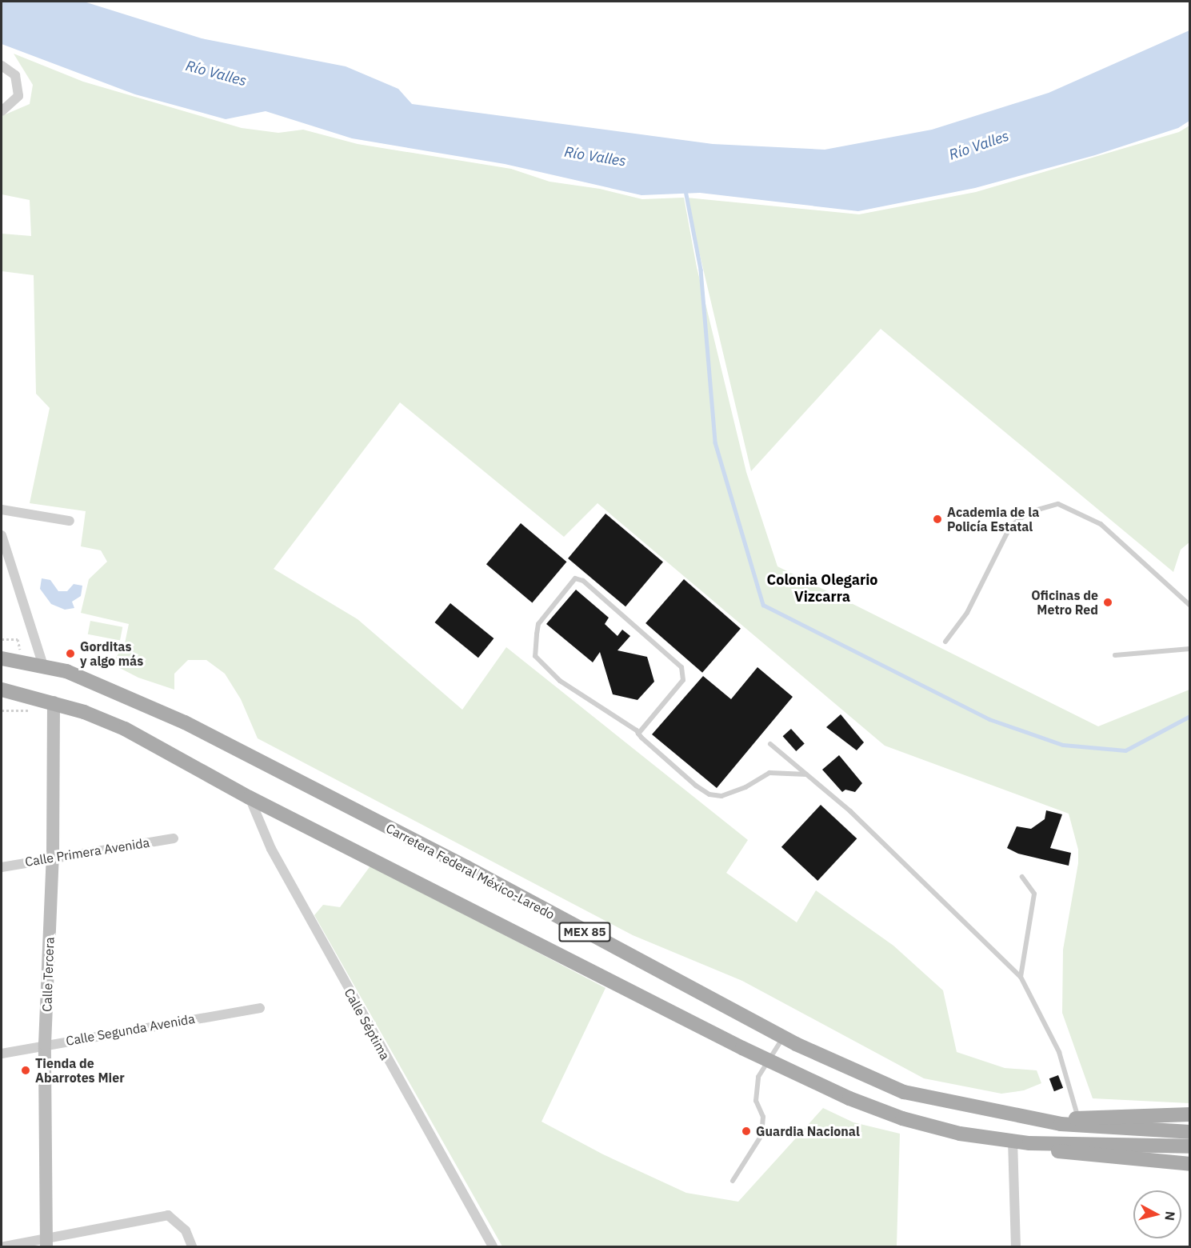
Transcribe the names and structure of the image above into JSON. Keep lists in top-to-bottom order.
{
  "streets": {
    "main road": ["Carretera Federal México-Laredo", "MEX 85"],
    "street": [
      "Calle Primera Avenida",
      "Calle Tercera",
      "Calle Séptima",
      "Calle Segunda Avenida"
    ]
  },
  "crossings": [
    ["Calle Primera Avenida", "Calle Tercera"],
    ["MEX 85", "Calle Tercera"],
    ["MEX 85", "Calle Séptima"],
    ["Calle Tercera", "Calle Segunda Avenida"]
  ],
  "districts": ["Colonia Olegario Vizcarra"],
  "water": ["Río Valles"],
  "places": [
    "Academia de la Policía Estatal",
    "Oficinas de Metro Red",
    "Gorditas y algo más",
    "Tienda de Abarrotes Mier",
    "Guardia Nacional"
  ],
  "north": "right"
}
